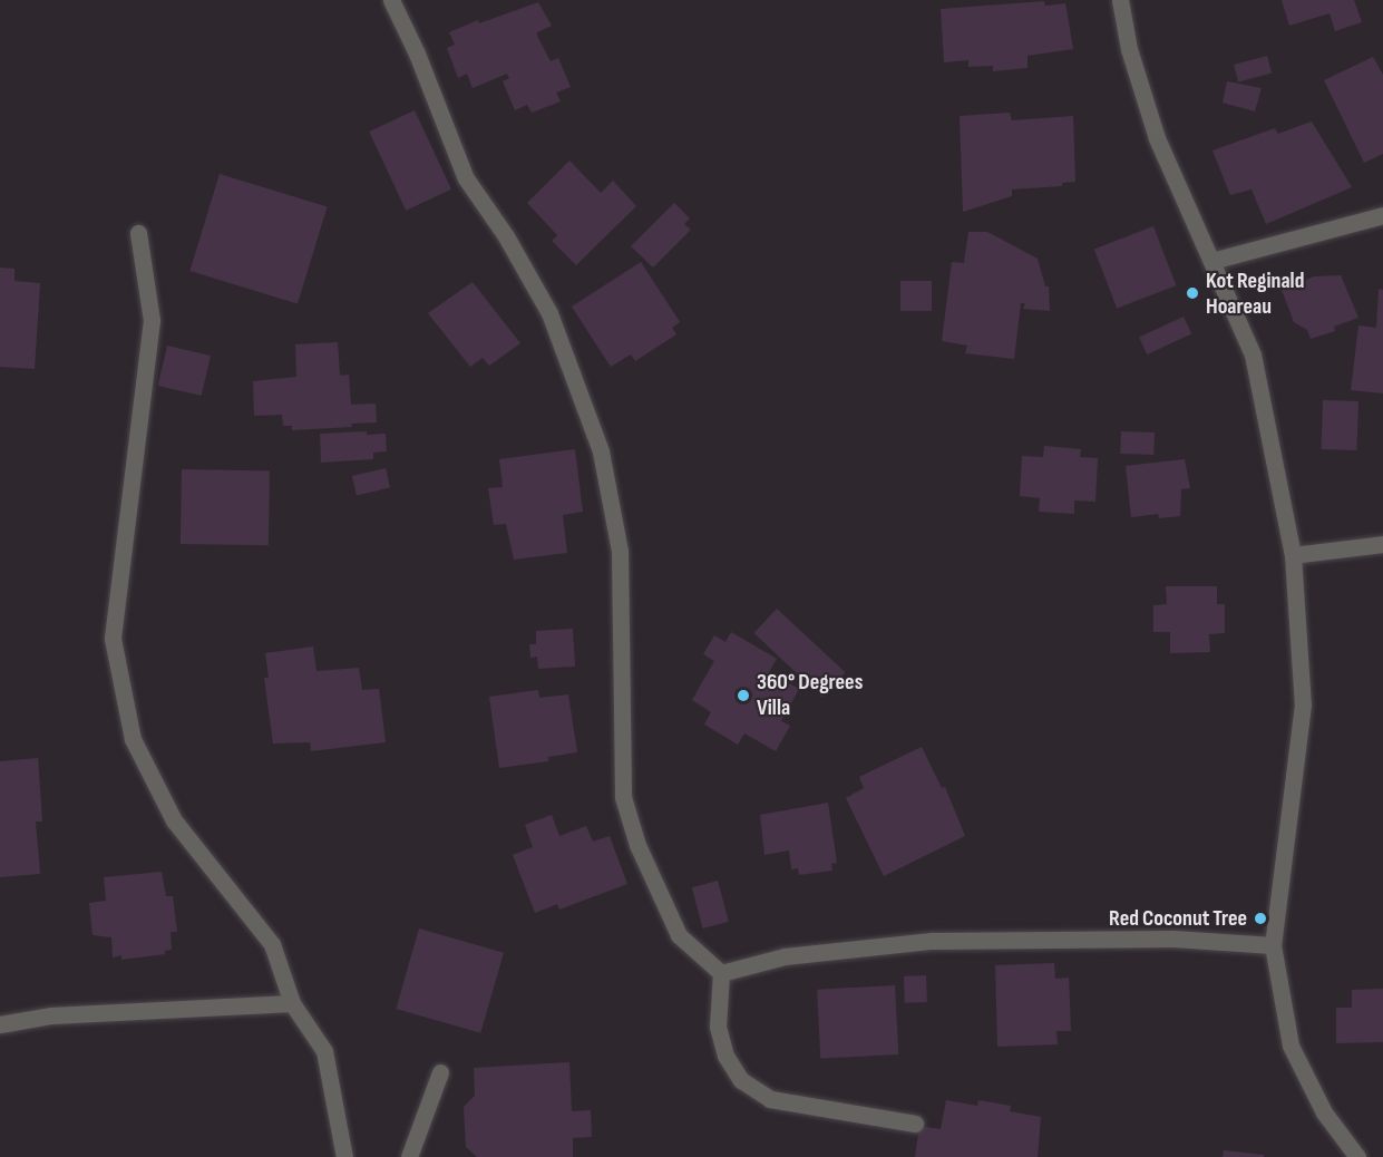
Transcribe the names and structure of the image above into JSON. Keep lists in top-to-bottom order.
{
  "places": ["Kot Reginald Hoareau", "360° Degrees Villa", "Red Coconut Tree"]
}
